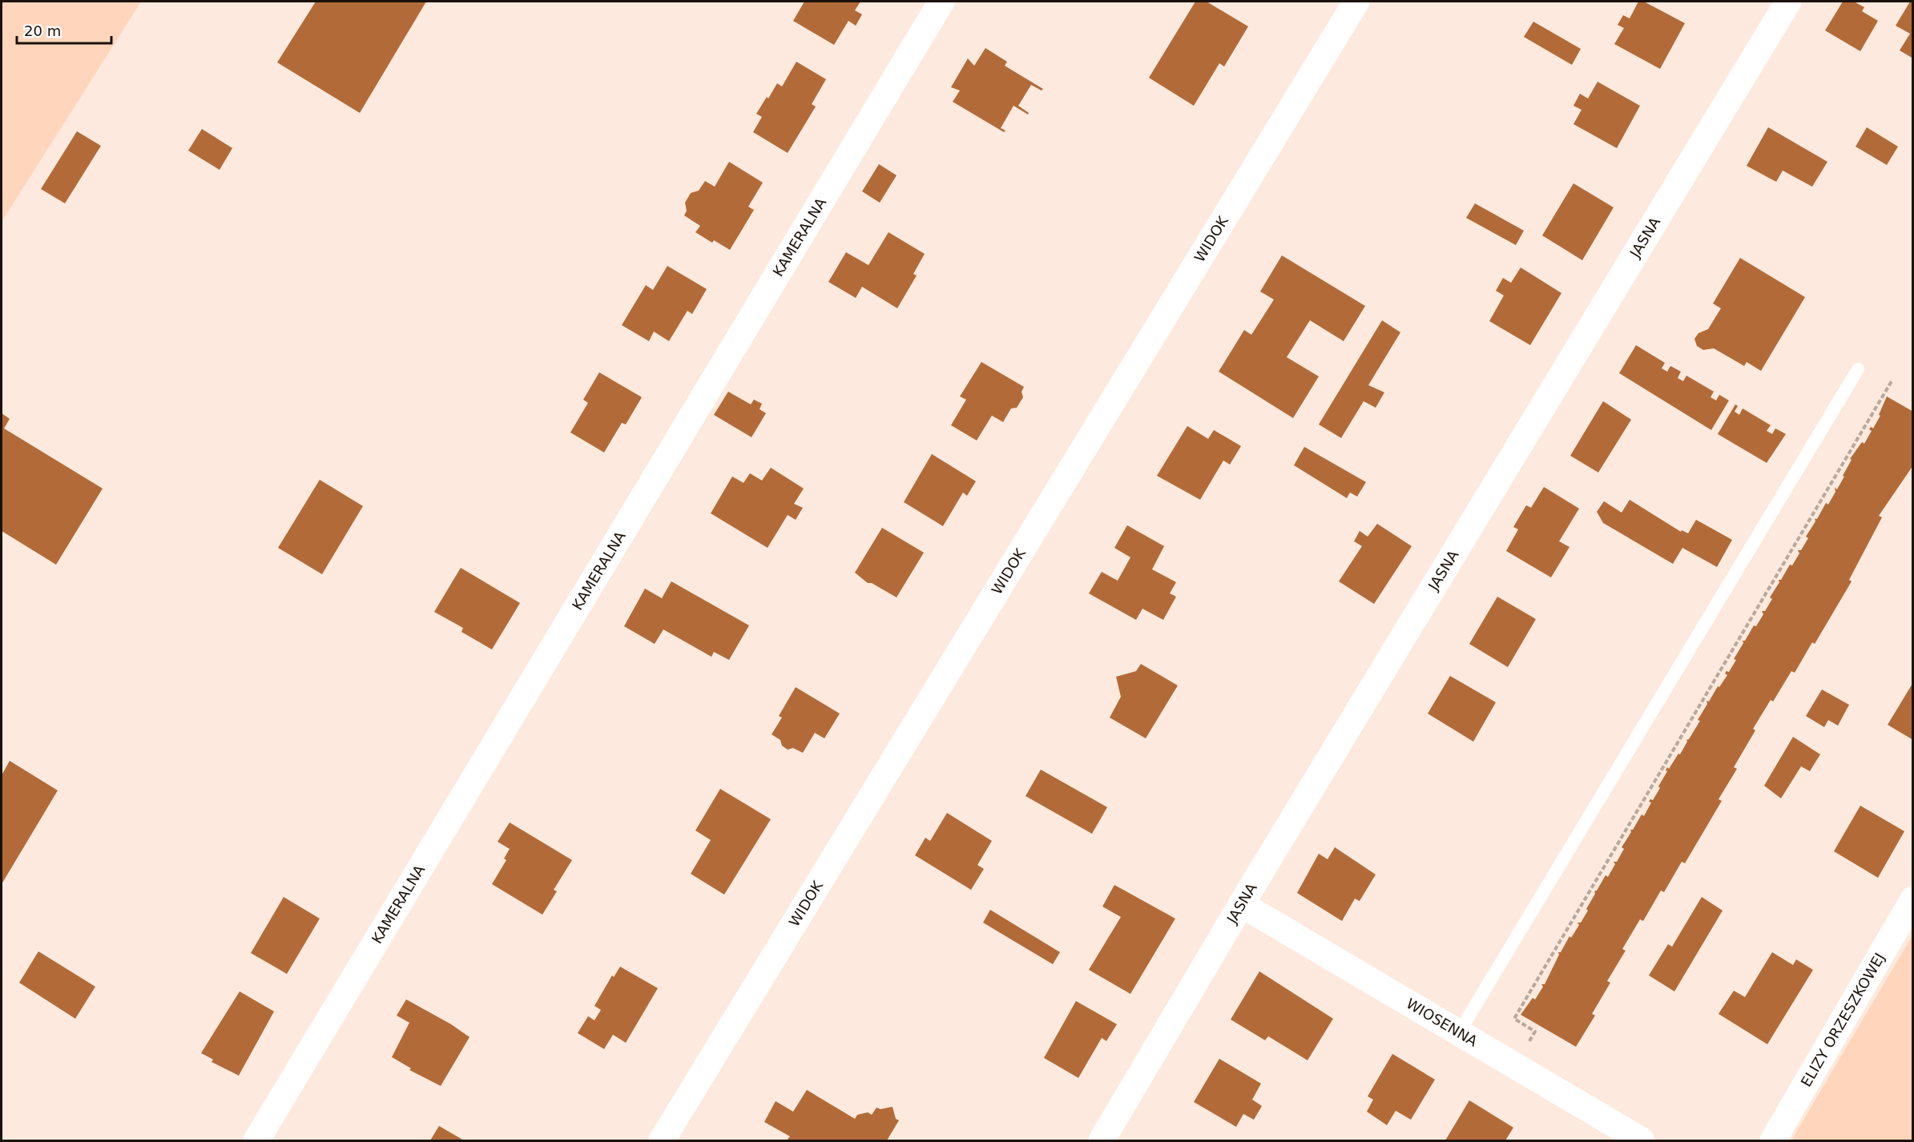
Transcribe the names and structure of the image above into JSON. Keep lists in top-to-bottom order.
{
  "streets": {
    "street": [
      "KAMERALNA",
      "JASNA",
      "WIDOK",
      "ELIZY ORZESZKOWEJ",
      "WIOSENNA"
    ]
  },
  "crossings": [
    ["JASNA", "WIOSENNA"]
  ],
  "scale_bar": "20 m"
}
